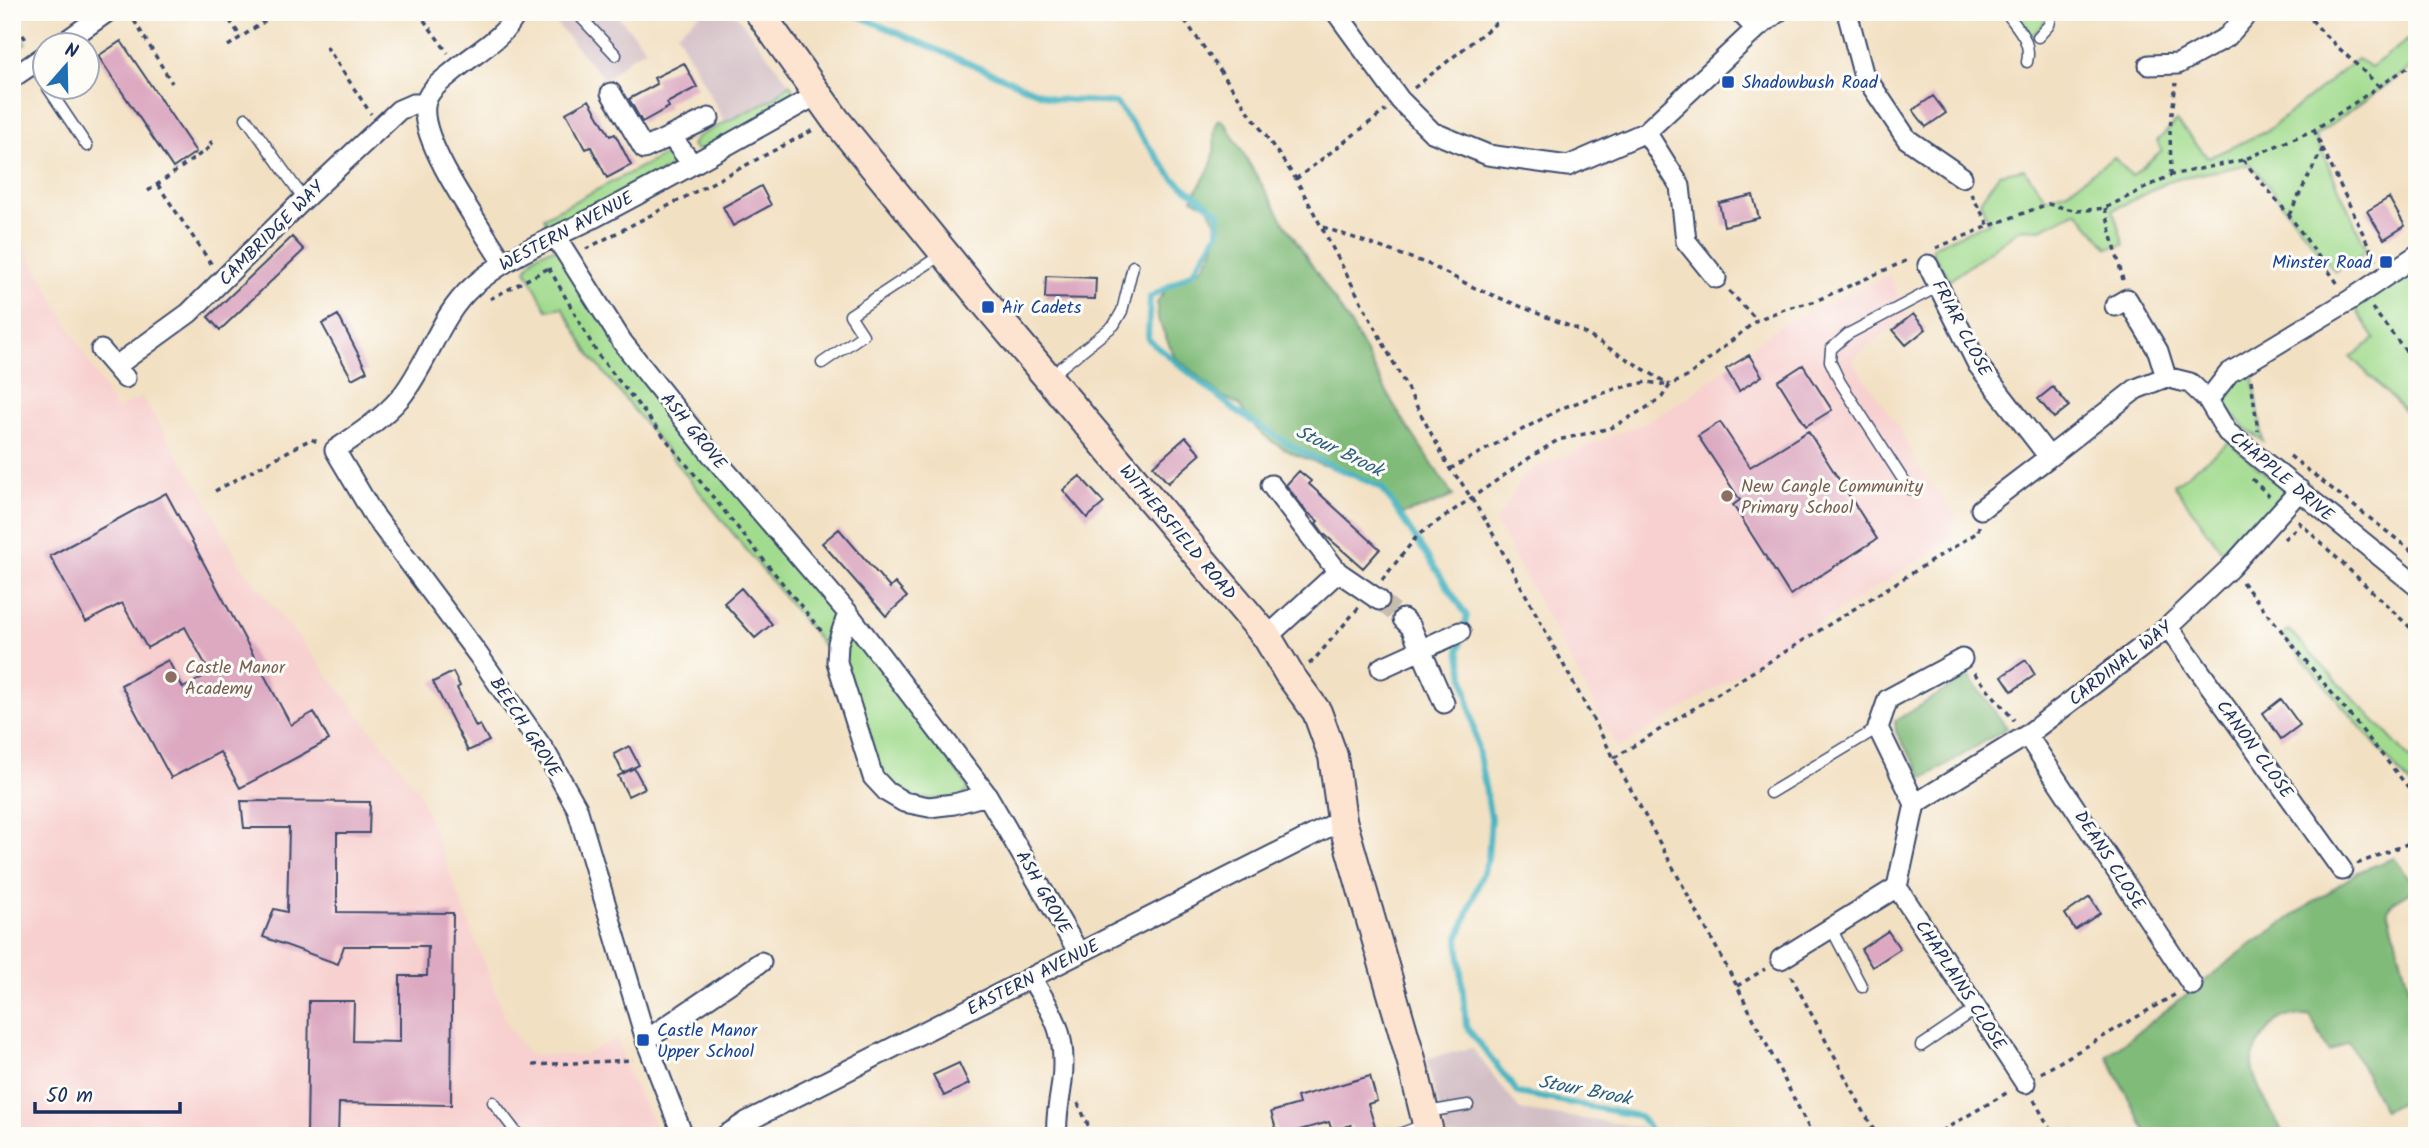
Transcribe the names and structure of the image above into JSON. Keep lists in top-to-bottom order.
{
  "streets": {
    "street": [
      "WESTERN AVENUE",
      "CAMBRIDGE WAY",
      "FRIAR CLOSE",
      "ASH GROVE",
      "CHAPPLE DRIVE",
      "WITHERSFIELD ROAD",
      "CARDINAL WAY",
      "BEECH GROVE",
      "CANON CLOSE",
      "DEANS CLOSE",
      "EASTERN AVENUE",
      "CHAPLAINS CLOSE"
    ]
  },
  "crossings": [
    ["WESTERN AVENUE", "ASH GROVE"],
    ["WESTERN AVENUE", "WITHERSFIELD ROAD"],
    ["WESTERN AVENUE", "BEECH GROVE"],
    ["ASH GROVE", "EASTERN AVENUE"],
    ["CHAPPLE DRIVE", "CARDINAL WAY"],
    ["WITHERSFIELD ROAD", "EASTERN AVENUE"],
    ["CARDINAL WAY", "CANON CLOSE"],
    ["CARDINAL WAY", "DEANS CLOSE"]
  ],
  "water": ["Stour Brook"],
  "places": {
    "transit": [
      "Shadowbush Road",
      "Minster Road",
      "Air Cadets",
      "Castle Manor Upper School"
    ],
    "other": ["New Cangle Community Primary School", "Castle Manor Academy"]
  },
  "scale_bar": "50 m",
  "north": "top"
}
